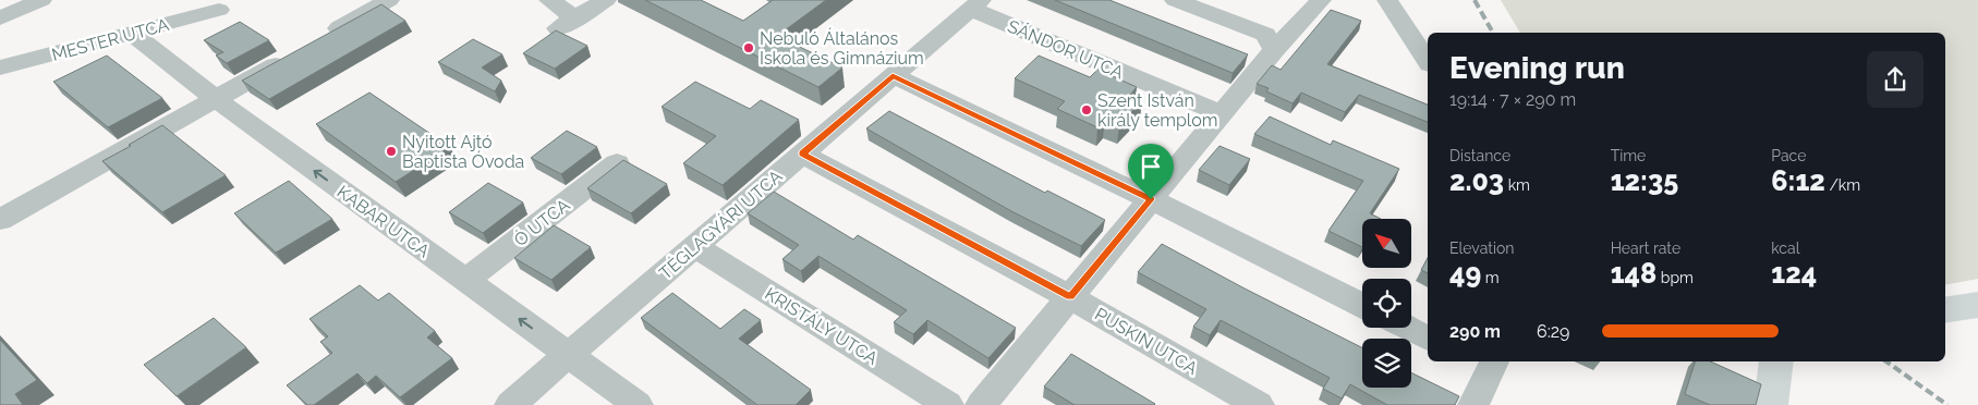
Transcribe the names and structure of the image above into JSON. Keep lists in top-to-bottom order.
{
  "streets": {
    "street": [
      "MESTER UTCA",
      "SÁNDOR UTCA",
      "KABAR UTCA",
      "Ó UTCA",
      "TÉGLAGYÁRI UTCA",
      "KRISTÁLY UTCA",
      "PUSKIN UTCA"
    ]
  },
  "crossings": [
    ["MESTER UTCA", "KABAR UTCA"],
    ["SÁNDOR UTCA", "TÉGLAGYÁRI UTCA"],
    ["KABAR UTCA", "Ó UTCA"],
    ["KABAR UTCA", "TÉGLAGYÁRI UTCA"],
    ["TÉGLAGYÁRI UTCA", "KRISTÁLY UTCA"],
    ["TÉGLAGYÁRI UTCA", "PUSKIN UTCA"]
  ],
  "one_way": ["KABAR UTCA"],
  "places": ["Nebuló Általános Iskola és Gimnázium", "Szent István király templom", "Nyitott Ajtó Baptista Óvoda"],
  "north": "top left",
  "page": {
    "heading": ["Evening run", "19:14 · 7 × 290 m"],
    "stats": [
      ["Distance", "2.03 km"],
      ["Time", "12:35"],
      ["Pace", "6:12 /km"],
      ["Elevation", "49 m"],
      ["Heart rate", "148 bpm"],
      ["kcal", "124"]
    ],
    "list": [
      {
        "name": "290 m",
        "note": "6:29"
      }
    ]
  }
}
